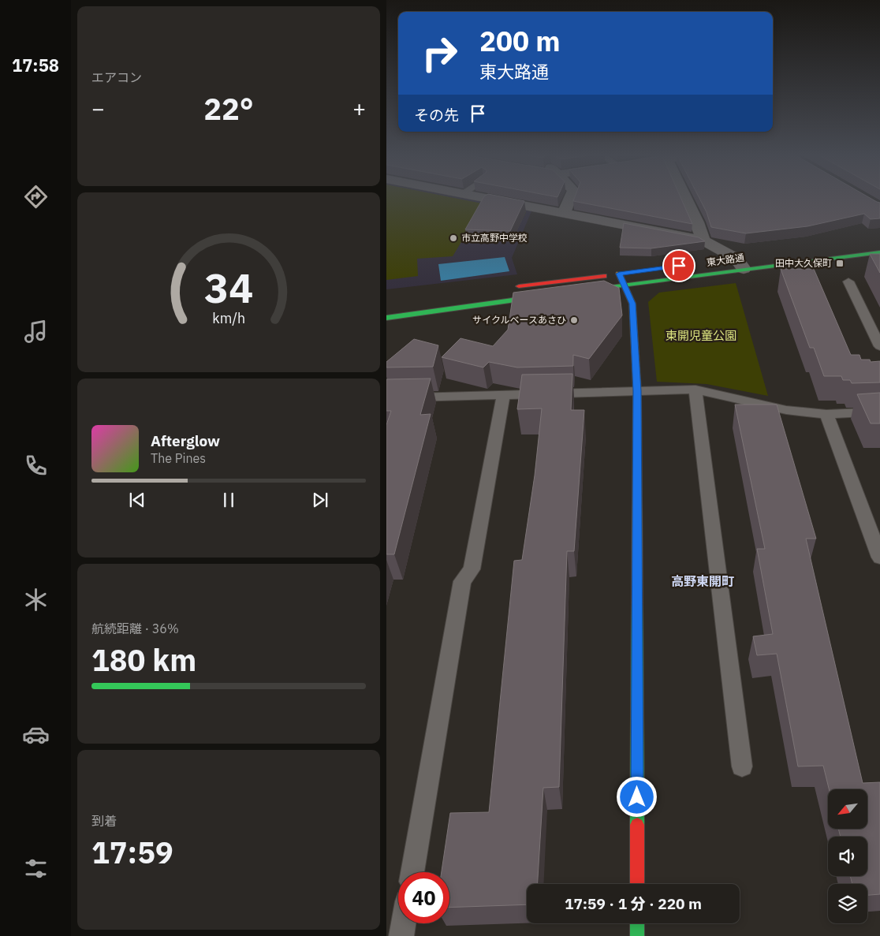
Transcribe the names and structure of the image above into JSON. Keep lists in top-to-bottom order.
{
  "streets": {
    "main road": ["東大路通"]
  },
  "districts": ["高野東開町"],
  "parks": ["東開児童公園"],
  "places": {
    "other": ["市立高野中学校", "サイクルベースあさひ"],
    "transit": ["田中大久保町"]
  },
  "north": "bottom left",
  "page": {
    "tabs": "17:58",
    "tile": [
      "エアコン",
      ["航続距離 · 36%", "180 km"],
      ["到着", "17:59"]
    ],
    "turn": ["200 m", "東大路通"],
    "heat": ["−", "22°", "+"],
    "then": "その先",
    "song": ["Afterglow", "The Pines"],
    "limit": "40",
    "trip": "17:59 · 1 分 · 220 m",
    "gauge": ["34", "km/h"]
  }
}
